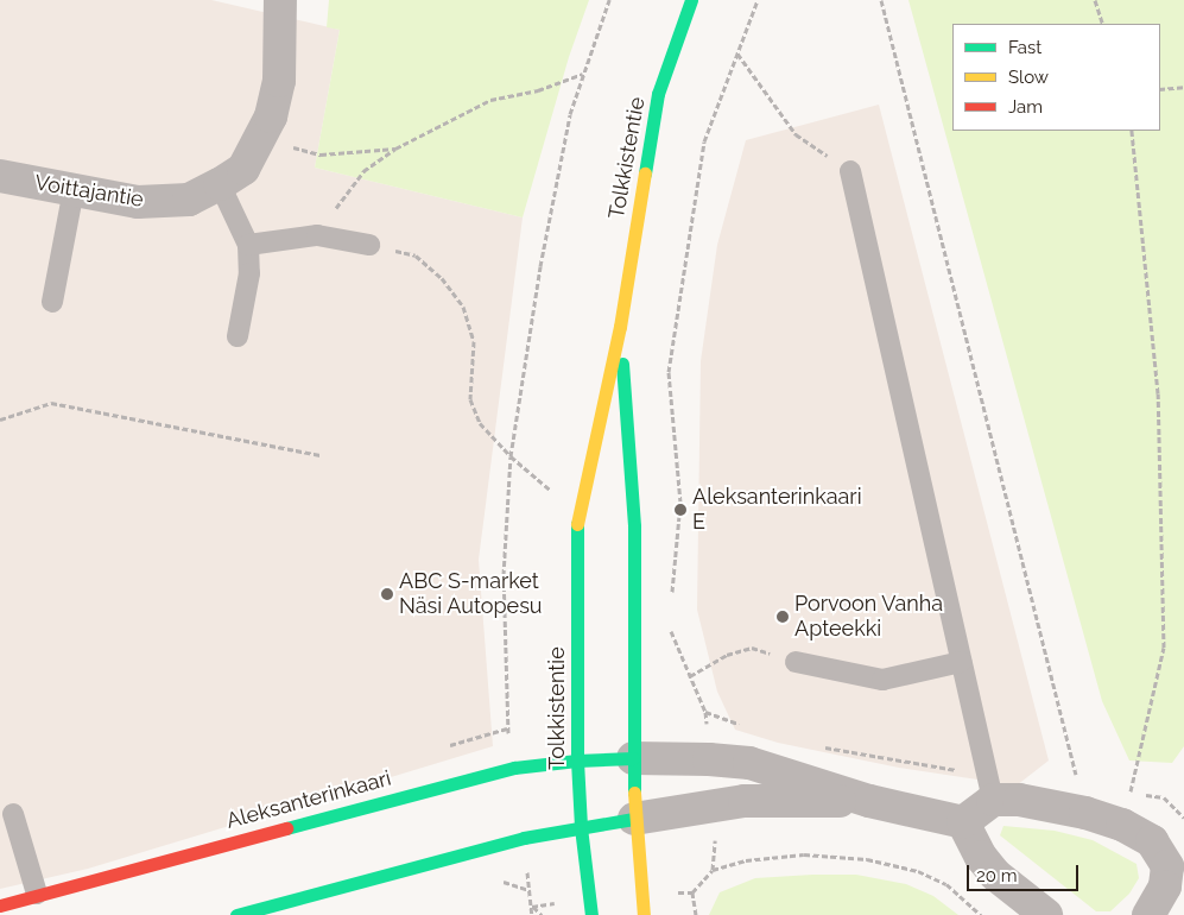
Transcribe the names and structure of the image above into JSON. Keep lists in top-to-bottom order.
{
  "streets": {
    "street": ["Tolkkistentie", "Voittajantie", "Aleksanterinkaari"]
  },
  "crossings": [
    ["Tolkkistentie", "Aleksanterinkaari"]
  ],
  "places": ["Aleksanterinkaari E", "ABC S-market Näsi Autopesu", "Porvoon Vanha Apteekki"],
  "legend": ["Fast", "Slow", "Jam"],
  "scale_bar": "20 m"
}
